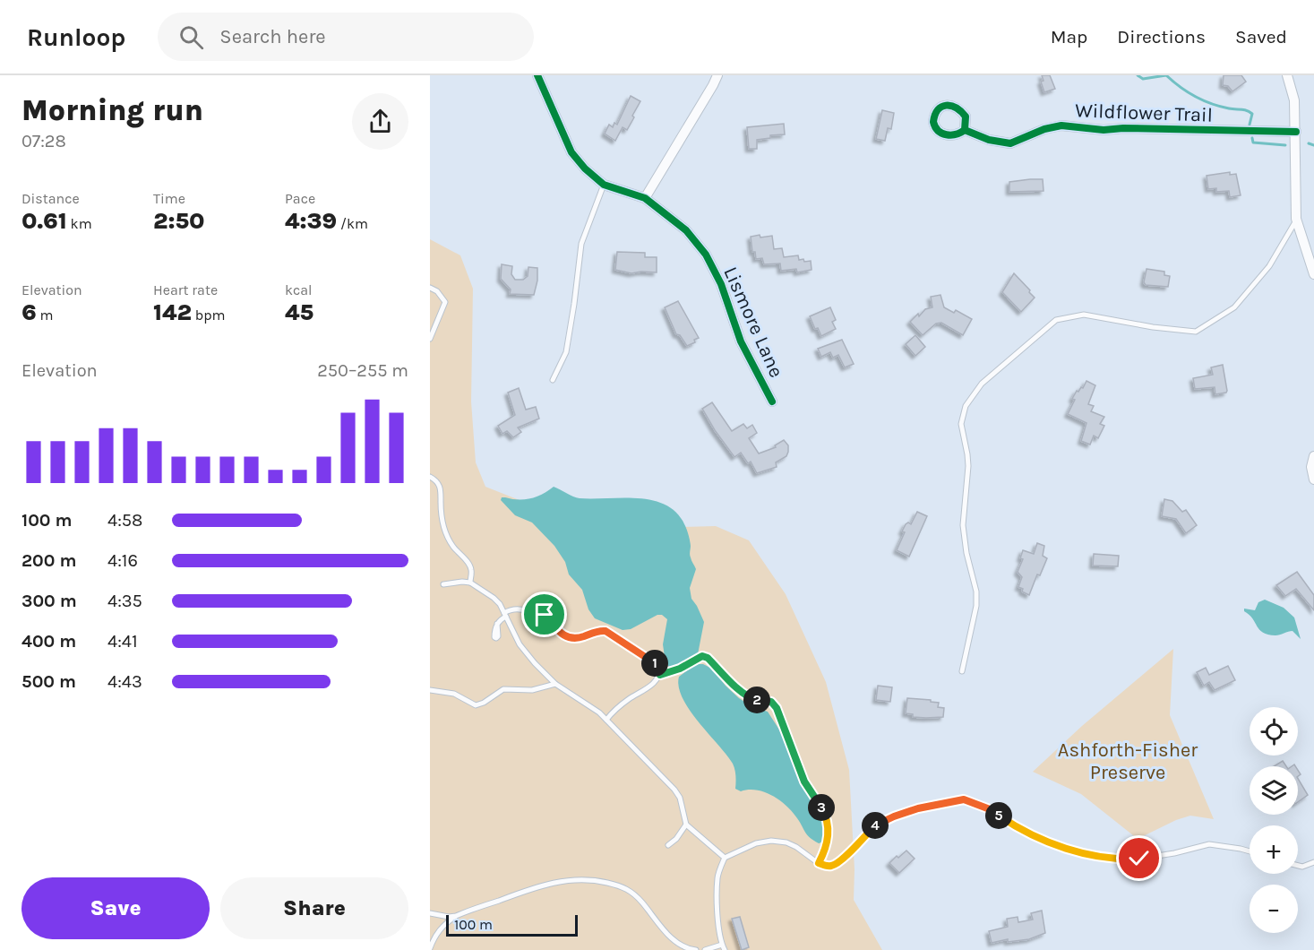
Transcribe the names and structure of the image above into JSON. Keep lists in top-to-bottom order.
{
  "streets": {
    "street": ["Wildflower Trail", "Lismore Lane"]
  },
  "parks": ["Ashforth-Fisher Preserve"],
  "scale_bar": "100 m",
  "page": {
    "header": "Runloop",
    "search": "Search here",
    "nav": ["Map", "Directions", "Saved"],
    "heading": ["Morning run", "07:28"],
    "stats": [
      ["Distance", "0.61 km"],
      ["Time", "2:50"],
      ["Pace", "4:39 /km"],
      ["Elevation", "6 m"],
      ["Heart rate", "142 bpm"],
      ["kcal", "45"]
    ],
    "chart": ["Elevation", "250–255 m"],
    "list": [
      {
        "name": "100 m",
        "note": "4:58"
      },
      {
        "name": "200 m",
        "note": "4:16"
      },
      {
        "name": "300 m",
        "note": "4:35"
      },
      {
        "name": "400 m",
        "note": "4:41"
      },
      {
        "name": "500 m",
        "note": "4:43"
      }
    ],
    "pins": [
      "1",
      "2",
      "3",
      "5",
      "4"
    ],
    "map_buttons": ["+", "−"],
    "buttons": ["Save", "Share"],
    "scale": "100 m"
  }
}
